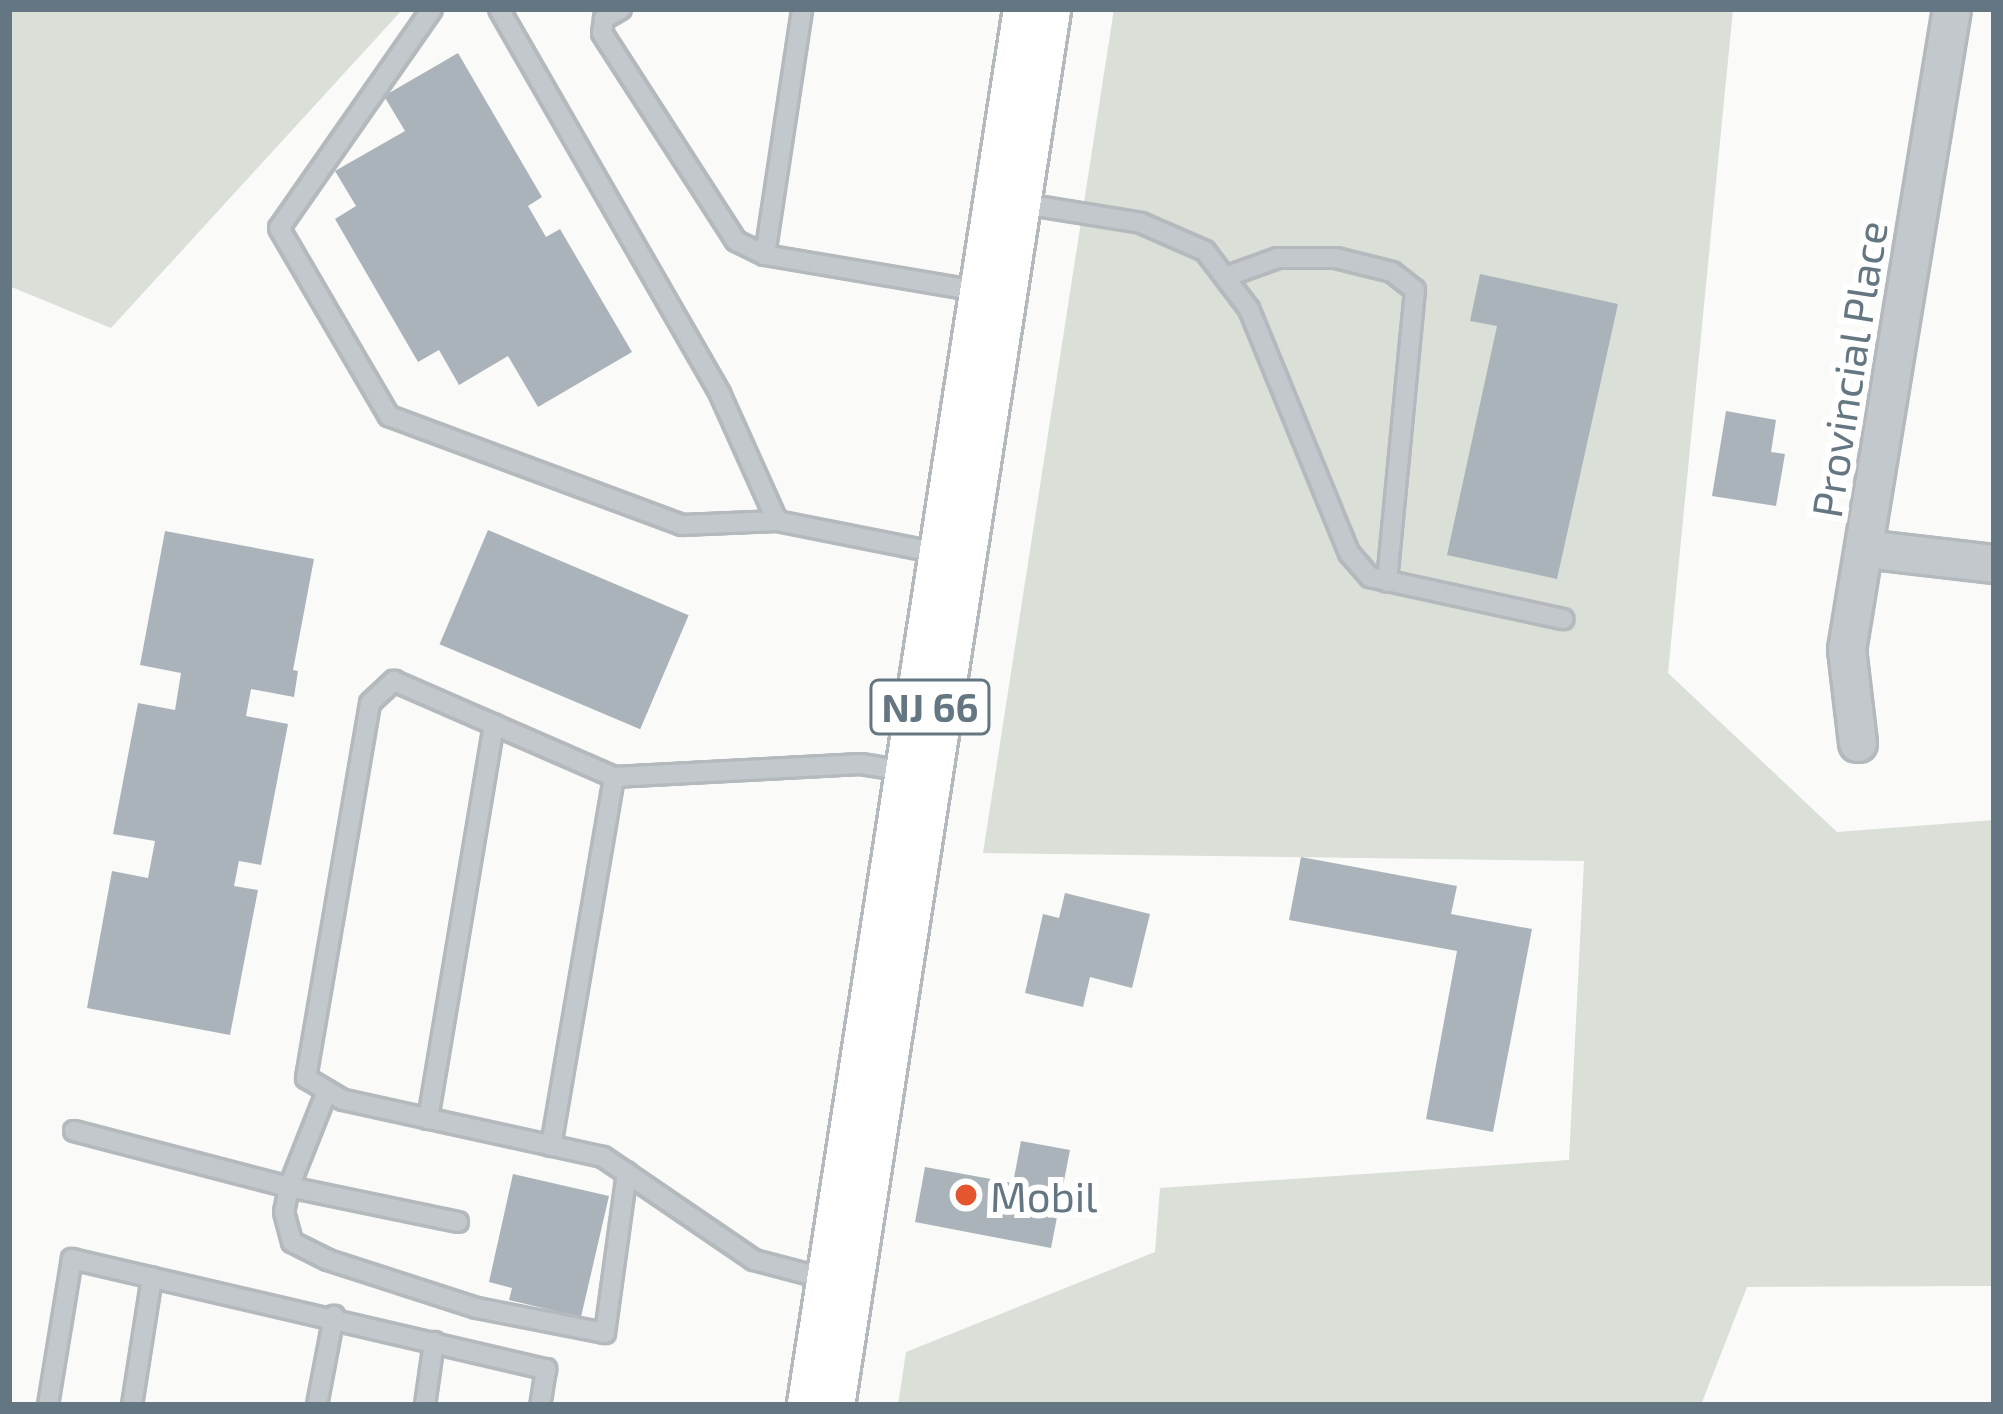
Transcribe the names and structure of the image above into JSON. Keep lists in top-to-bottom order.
{
  "streets": {
    "highway": ["NJ 66"],
    "street": ["Provincial Place"]
  },
  "places": ["Mobil"]
}
